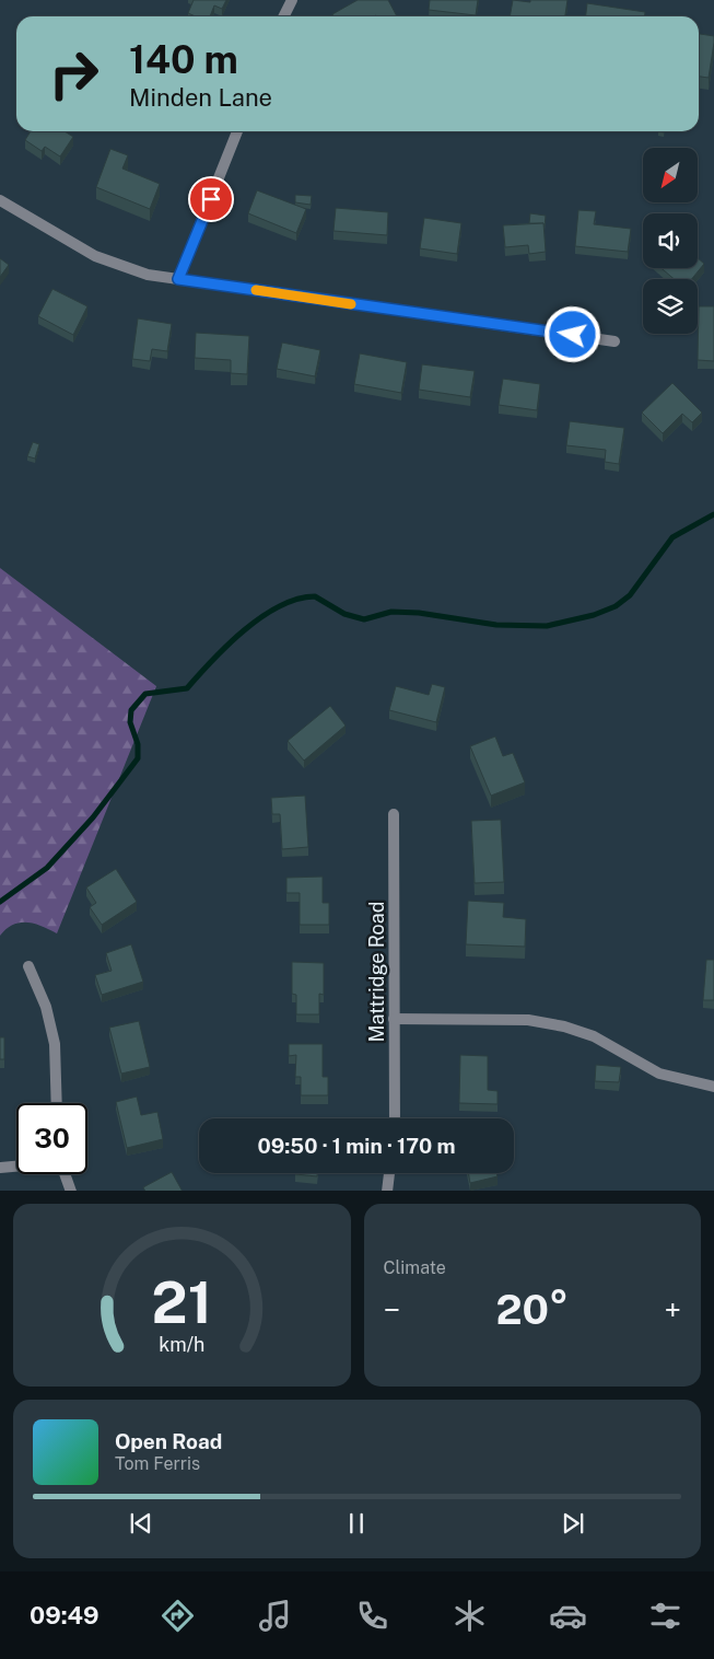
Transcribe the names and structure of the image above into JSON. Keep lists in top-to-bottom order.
{
  "streets": {
    "street": ["Mattridge Road"]
  },
  "north": "bottom left",
  "page": {
    "turn": ["140 m", "Minden Lane"],
    "limit": "30",
    "trip": "09:50 · 1 min · 170 m",
    "tile": "Climate",
    "heat": ["−", "20°", "+"],
    "song": ["Open Road", "Tom Ferris"],
    "tabs": "09:49",
    "gauge": ["21", "km/h"]
  }
}
